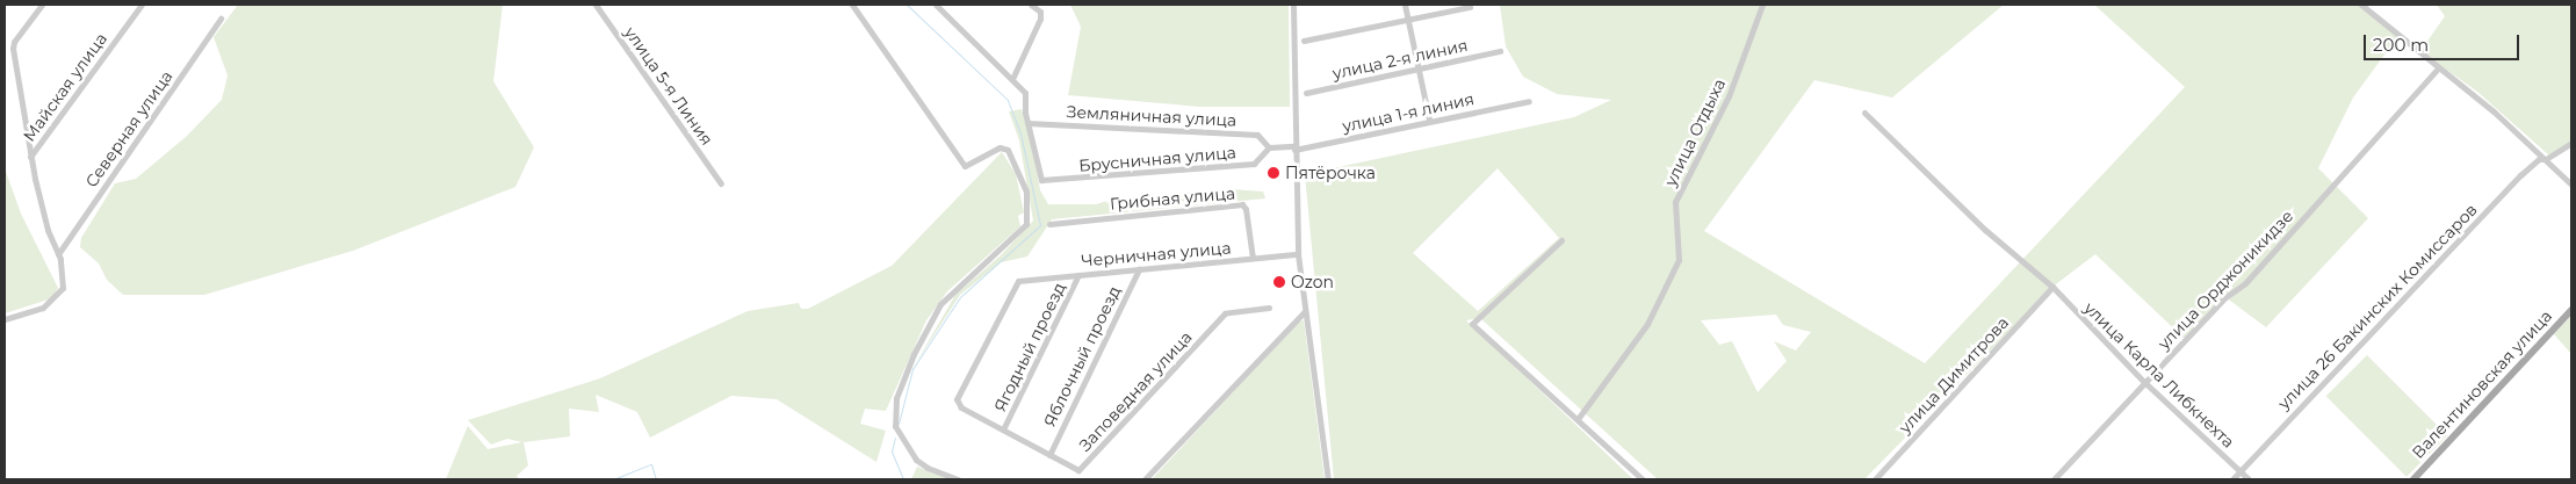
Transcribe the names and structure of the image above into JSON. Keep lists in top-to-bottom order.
{
  "streets": {
    "main road": ["Валентиновская улица"],
    "street": [
      "улица 2-я линия",
      "улица 5-я Линия",
      "Майская улица",
      "улица 1-я линия",
      "Земляничная улица",
      "Северная улица",
      "улица Отдыха",
      "Брусничная улица",
      "Грибная улица",
      "Черничная улица",
      "улица Орджоникидзе",
      "улица 26 Бакинских Комиссаров",
      "Ягодный проезд",
      "Яблочный проезд",
      "улица Димитрова",
      "улица Карла Либкнехта",
      "Заповедная улица"
    ]
  },
  "crossings": [
    ["улица 1-я линия", "Земляничная улица"],
    ["улица 1-я линия", "Брусничная улица"],
    ["Земляничная улица", "Брусничная улица"],
    ["Грибная улица", "Черничная улица"],
    ["Черничная улица", "Ягодный проезд"],
    ["Черничная улица", "Яблочный проезд"],
    ["Черничная улица", "Заповедная улица"],
    ["улица Орджоникидзе", "улица Карла Либкнехта"],
    ["улица 26 Бакинских Комиссаров", "улица Карла Либкнехта"],
    ["Ягодный проезд", "Заповедная улица"],
    ["Яблочный проезд", "Заповедная улица"],
    ["улица Димитрова", "улица Карла Либкнехта"]
  ],
  "places": ["Пятёрочка", "Ozon"],
  "scale_bar": "200 m"
}
